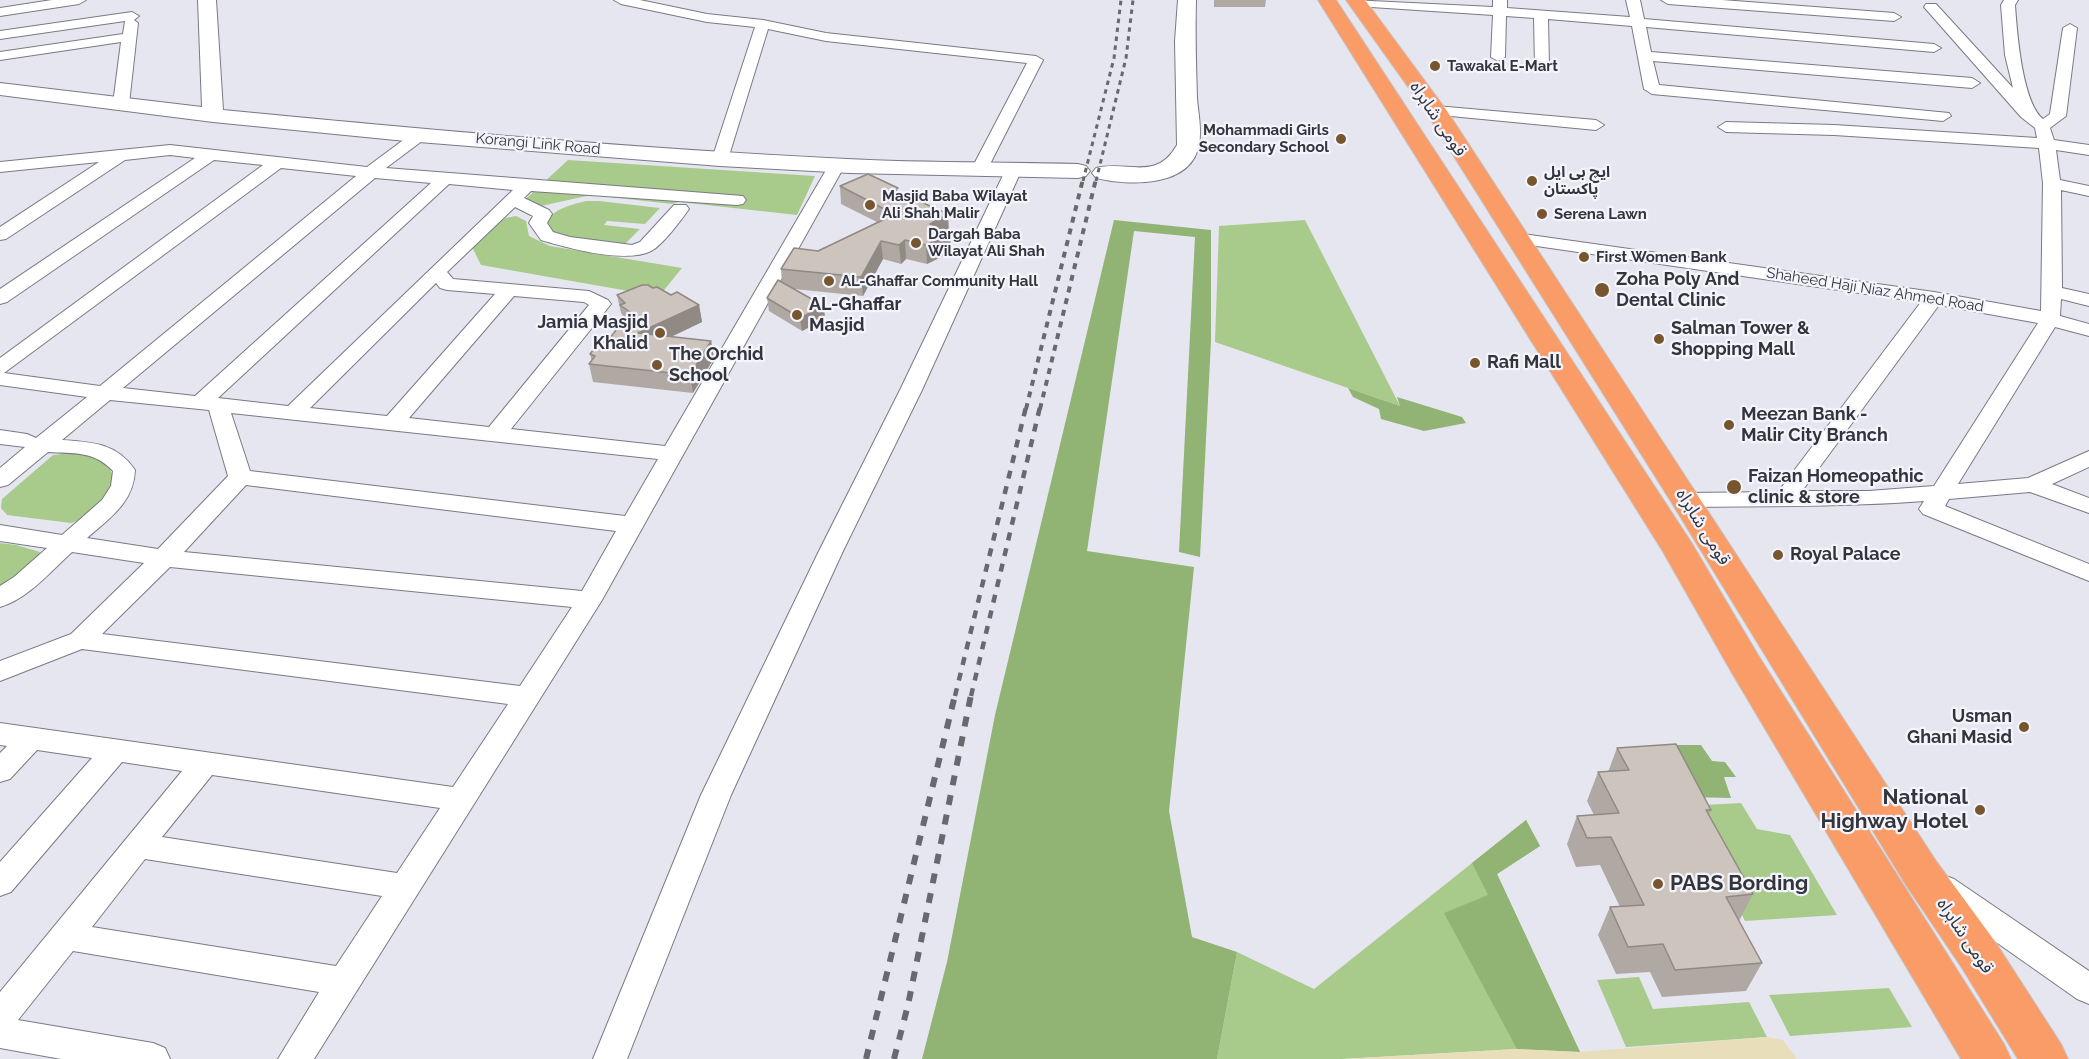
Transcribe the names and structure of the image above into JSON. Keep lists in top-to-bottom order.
{
  "streets": {
    "highway": ["قومی شاہراہ"],
    "main road": ["Korangi Link Road"],
    "street": ["Shaheed Haji Niaz Ahmed Road"]
  },
  "crossings": [
    ["قومی شاہراہ", "Shaheed Haji Niaz Ahmed Road"]
  ],
  "places": [
    "Tawakal E-Mart",
    "Mohammadi Girls Secondary School",
    "ایچ بی ایل پاکستان",
    "Masjid Baba Wilayat Ali Shah Malir",
    "Serena Lawn",
    "Dargah Baba Wilayat Ali Shah",
    "First Women Bank",
    "AL-Ghaffar Community Hall",
    "Zoha Poly And Dental Clinic",
    "AL-Ghaffar Masjid",
    "Jamia Masjid Khalid",
    "Salman Tower & Shopping Mall",
    "Rafi Mall",
    "The Orchid School",
    "Meezan Bank - Malir City Branch",
    "Faizan Homeopathic clinic & store",
    "Royal Palace",
    "Usman Ghani Masid",
    "National Highway Hotel",
    "PABS Bording"
  ]
}
